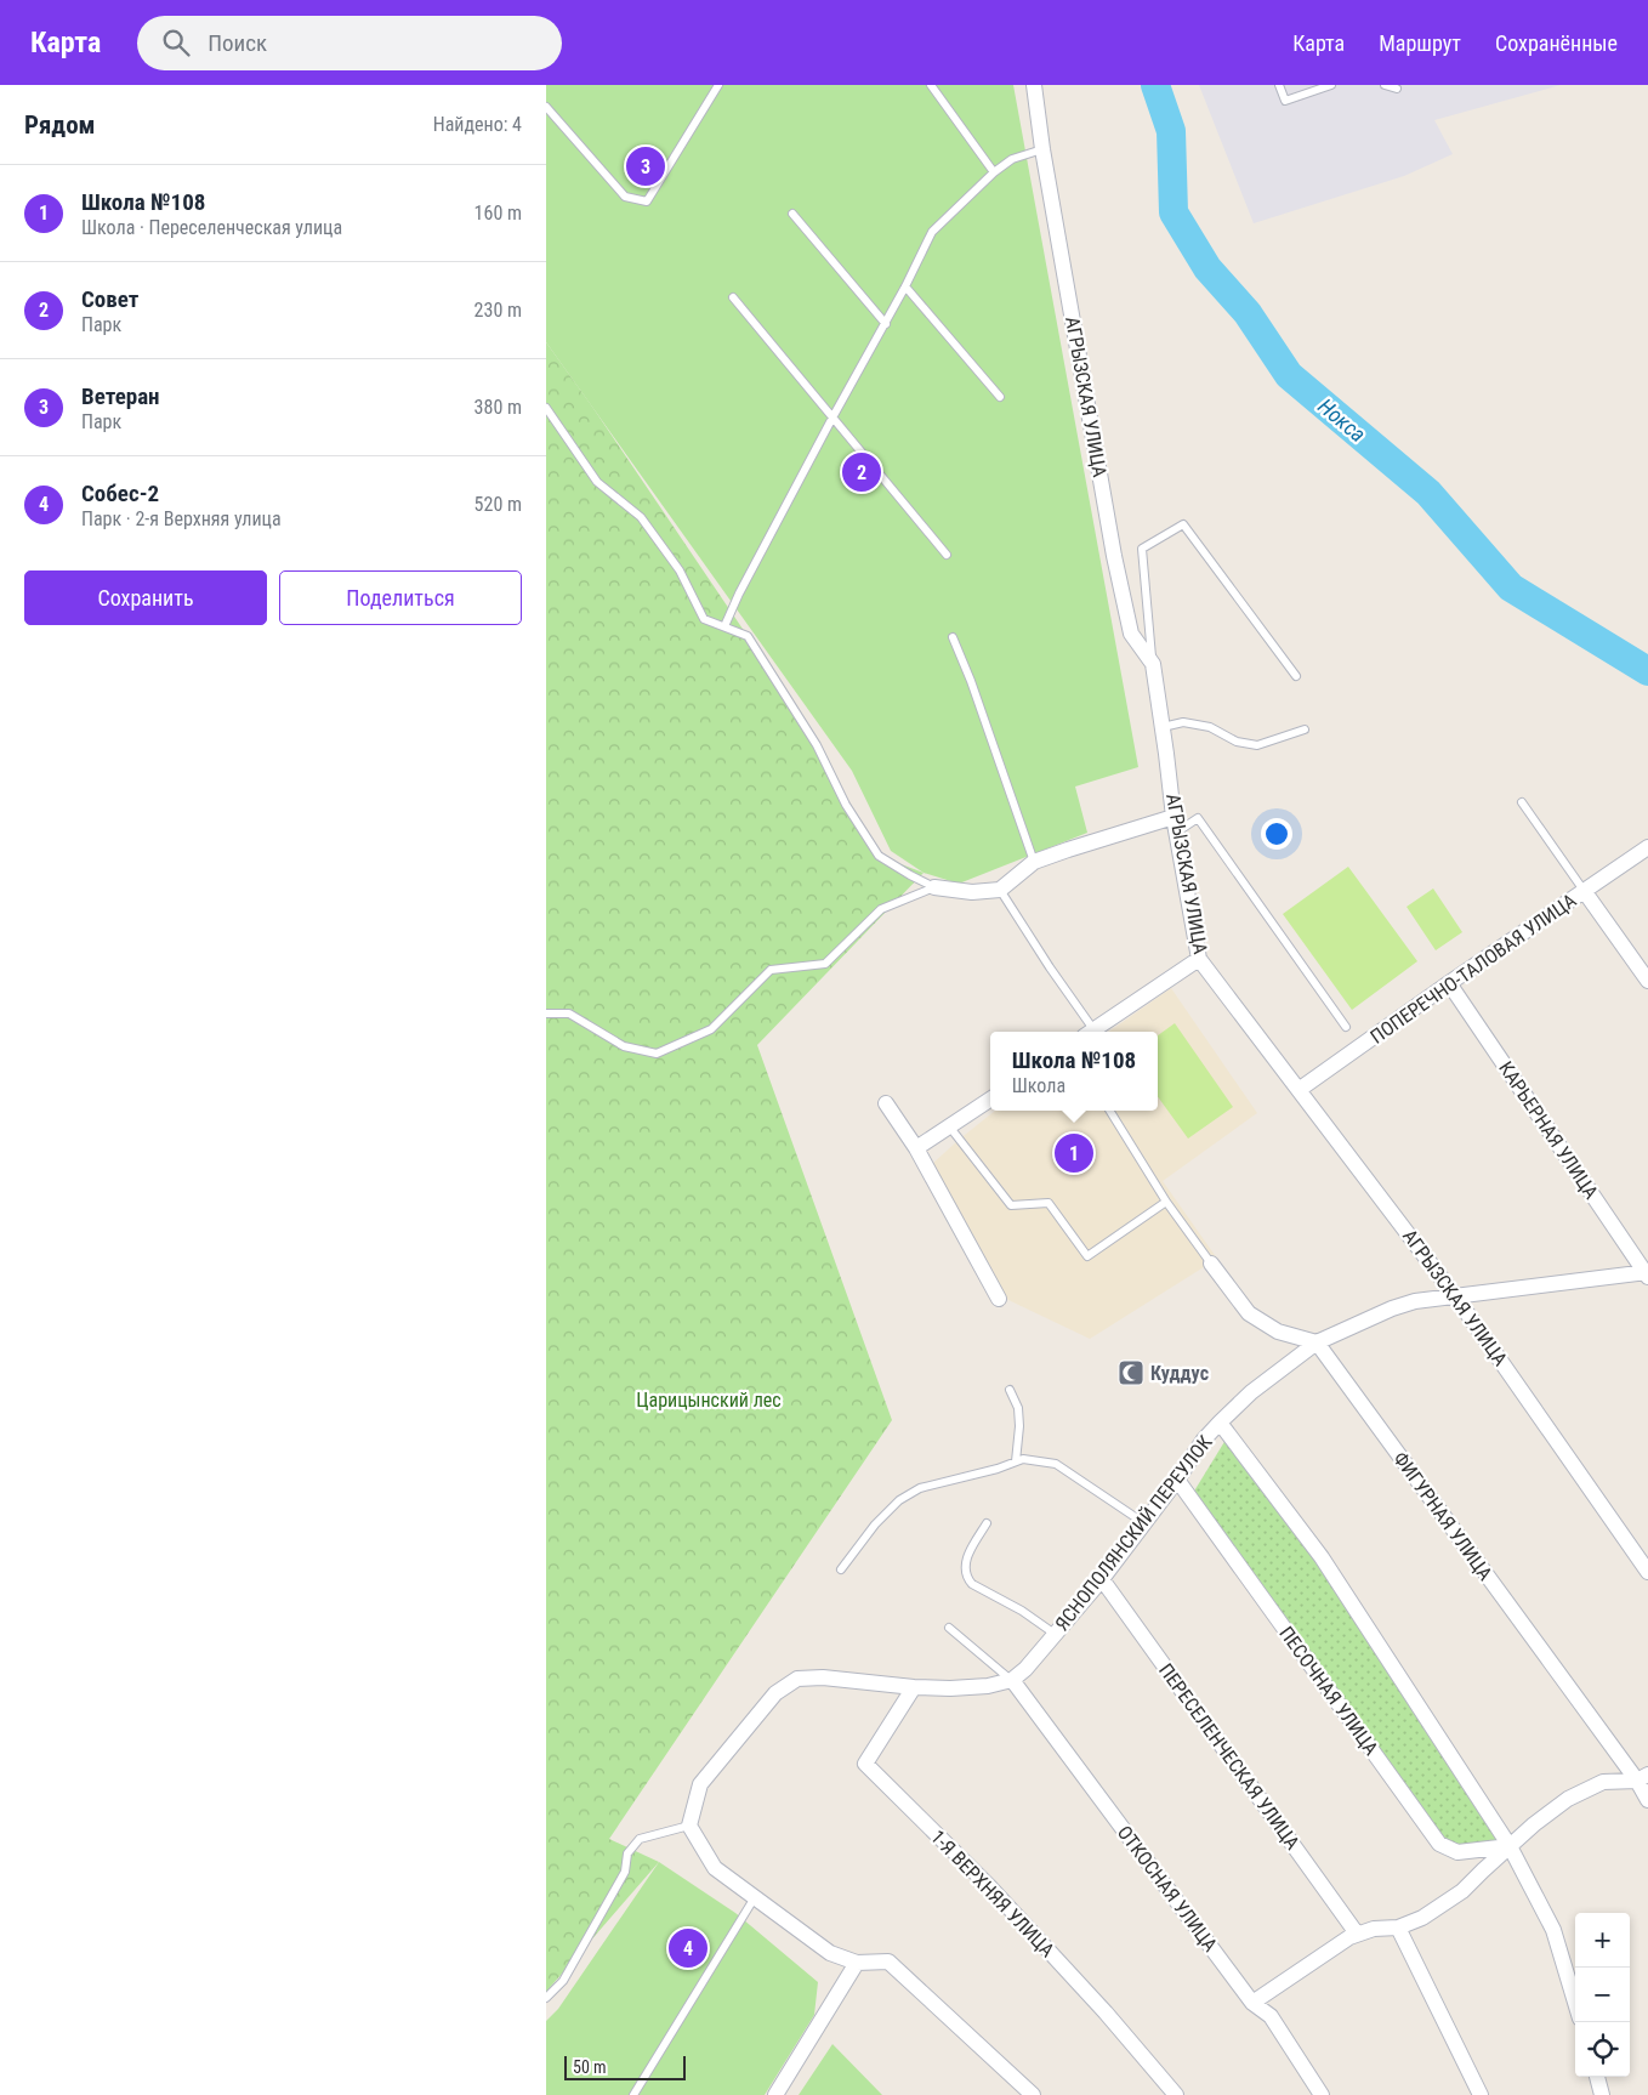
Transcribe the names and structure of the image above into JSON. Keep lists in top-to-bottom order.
{
  "streets": {
    "street": [
      "АГРЫЗСКАЯ УЛИЦА",
      "ПОПЕРЕЧНО-ТАЛОВАЯ УЛИЦА",
      "КАРЬЕРНАЯ УЛИЦА",
      "ФИГУРНАЯ УЛИЦА",
      "ЯСНОПОЛЯНСКИЙ ПЕРЕУЛОК",
      "ПЕСОЧНАЯ УЛИЦА",
      "ПЕРЕСЕЛЕНЧЕСКАЯ УЛИЦА",
      "ОТКОСНАЯ УЛИЦА",
      "1-Я ВЕРХНЯЯ УЛИЦА"
    ]
  },
  "crossings": [
    ["АГРЫЗСКАЯ УЛИЦА", "ПОПЕРЕЧНО-ТАЛОВАЯ УЛИЦА"],
    ["АГРЫЗСКАЯ УЛИЦА", "ЯСНОПОЛЯНСКИЙ ПЕРЕУЛОК"],
    ["ПОПЕРЕЧНО-ТАЛОВАЯ УЛИЦА", "КАРЬЕРНАЯ УЛИЦА"],
    ["КАРЬЕРНАЯ УЛИЦА", "ЯСНОПОЛЯНСКИЙ ПЕРЕУЛОК"],
    ["ФИГУРНАЯ УЛИЦА", "ЯСНОПОЛЯНСКИЙ ПЕРЕУЛОК"],
    ["ЯСНОПОЛЯНСКИЙ ПЕРЕУЛОК", "ПЕСОЧНАЯ УЛИЦА"],
    ["ЯСНОПОЛЯНСКИЙ ПЕРЕУЛОК", "ПЕРЕСЕЛЕНЧЕСКАЯ УЛИЦА"],
    ["ЯСНОПОЛЯНСКИЙ ПЕРЕУЛОК", "ОТКОСНАЯ УЛИЦА"]
  ],
  "water": ["Нокса"],
  "parks": ["Царицынский лес"],
  "places": {
    "mosque": ["Куддус"]
  },
  "scale_bar": "50 m",
  "page": {
    "header": "Карта",
    "search": "Поиск",
    "nav": ["Карта", "Маршрут", "Сохранённые"],
    "heading": ["Рядом", "Найдено: 4"],
    "pins": [
      "3",
      "2",
      "1",
      "4"
    ],
    "list": [
      {
        "mark": "1",
        "name": "Школа №108",
        "note": "Школа · Переселенческая улица",
        "value": "160 m"
      },
      {
        "mark": "2",
        "name": "Совет",
        "note": "Парк",
        "value": "230 m"
      },
      {
        "mark": "3",
        "name": "Ветеран",
        "note": "Парк",
        "value": "380 m"
      },
      {
        "mark": "4",
        "name": "Собес-2",
        "note": "Парк · 2-я Верхняя улица",
        "value": "520 m"
      }
    ],
    "buttons": ["Сохранить", "Поделиться"],
    "popup": ["Школа №108", "Школа"],
    "map_buttons": ["+", "−"],
    "scale": "50 m"
  }
}
